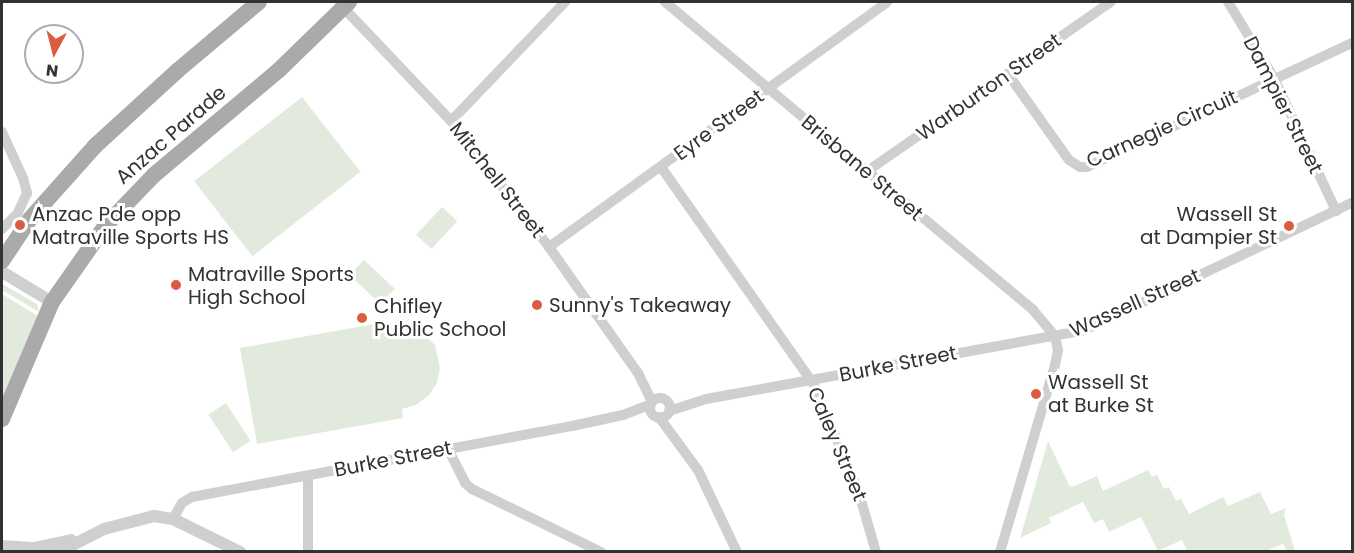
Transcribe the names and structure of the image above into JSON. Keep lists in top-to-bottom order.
{
  "streets": {
    "main road": ["Anzac Parade"],
    "street": [
      "Warburton Street",
      "Dampier Street",
      "Eyre Street",
      "Carnegie Circuit",
      "Brisbane Street",
      "Mitchell Street",
      "Wassell Street",
      "Burke Street",
      "Caley Street"
    ]
  },
  "crossings": [
    ["Warburton Street", "Carnegie Circuit"],
    ["Warburton Street", "Brisbane Street"],
    ["Dampier Street", "Carnegie Circuit"],
    ["Dampier Street", "Wassell Street"],
    ["Eyre Street", "Brisbane Street"],
    ["Eyre Street", "Mitchell Street"],
    ["Eyre Street", "Caley Street"],
    ["Anzac Parade", "Mitchell Street"],
    ["Brisbane Street", "Wassell Street"],
    ["Brisbane Street", "Burke Street"],
    ["Mitchell Street", "Burke Street"],
    ["Wassell Street", "Burke Street"],
    ["Burke Street", "Caley Street"]
  ],
  "places": [
    "Anzac Pde opp Matraville Sports HS",
    "Wassell St at Dampier St",
    "Matraville Sports High School",
    "Sunny's Takeaway",
    "Chifley Public School",
    "Wassell St at Burke St"
  ],
  "north": "bottom"
}
